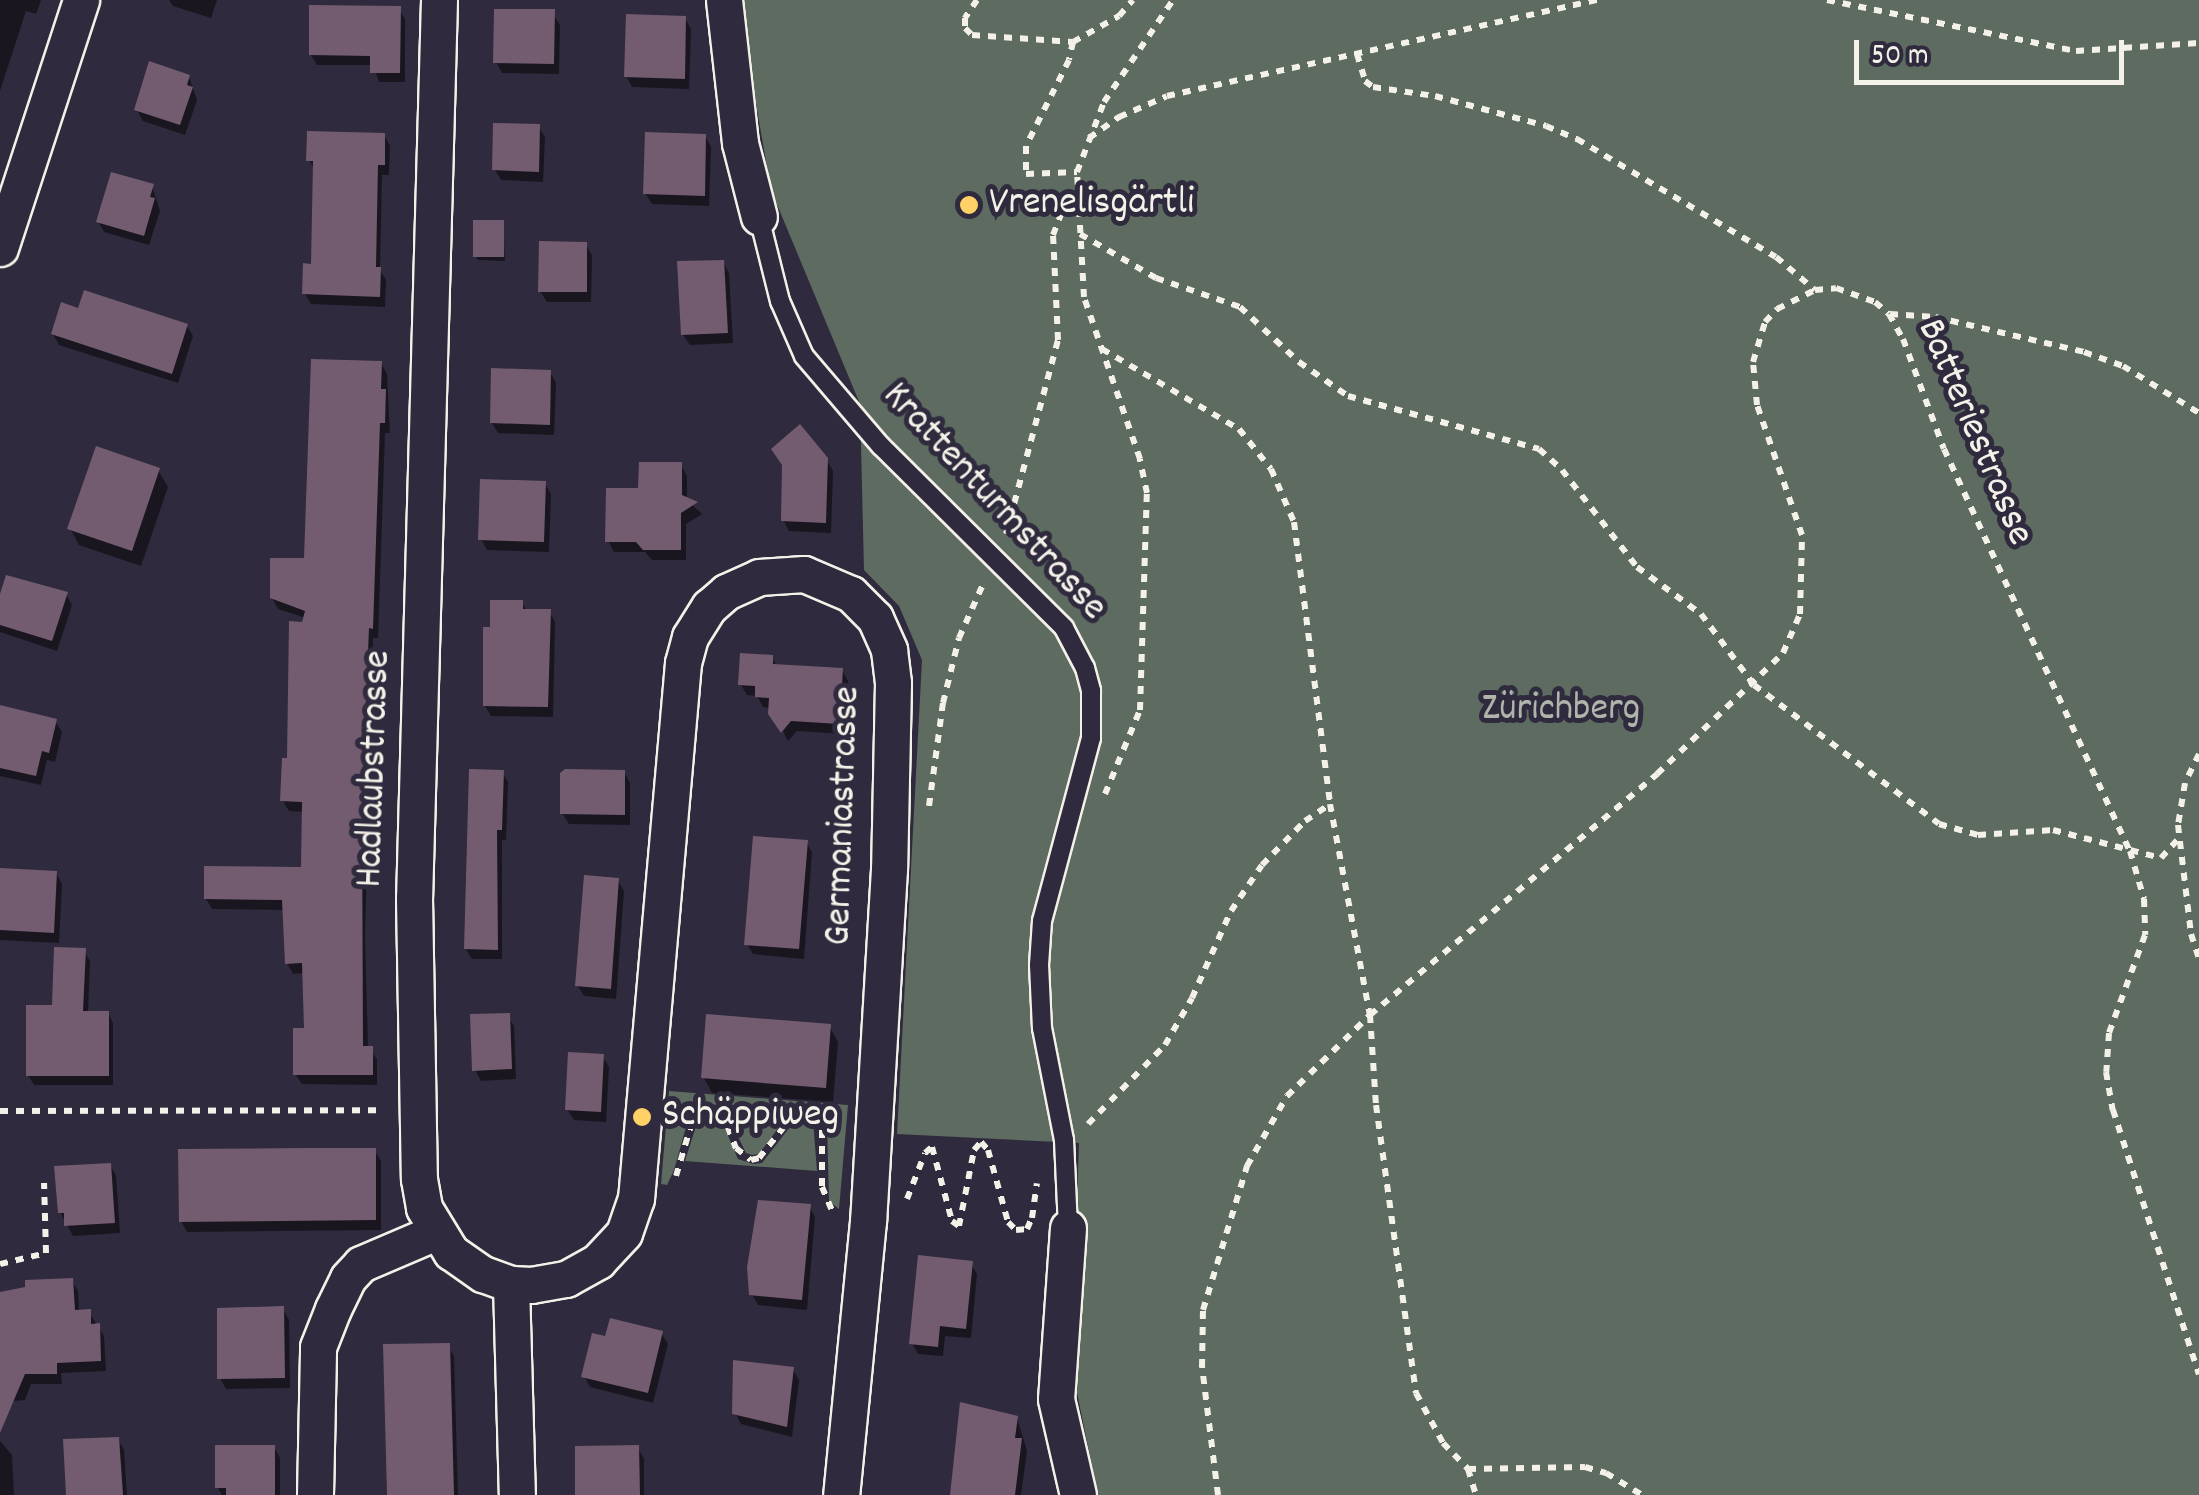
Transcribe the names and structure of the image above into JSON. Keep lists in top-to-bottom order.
{
  "streets": {
    "street": ["Krattenturmstrasse", "Hadlaubstrasse", "Germaniastrasse"],
    "path": ["Batteriestrasse"]
  },
  "crossings": [
    ["Hadlaubstrasse", "Germaniastrasse"]
  ],
  "parks": ["Zürichberg"],
  "places": ["Vrenelisgärtli", "Schäppiweg"],
  "scale_bar": "50 m"
}
